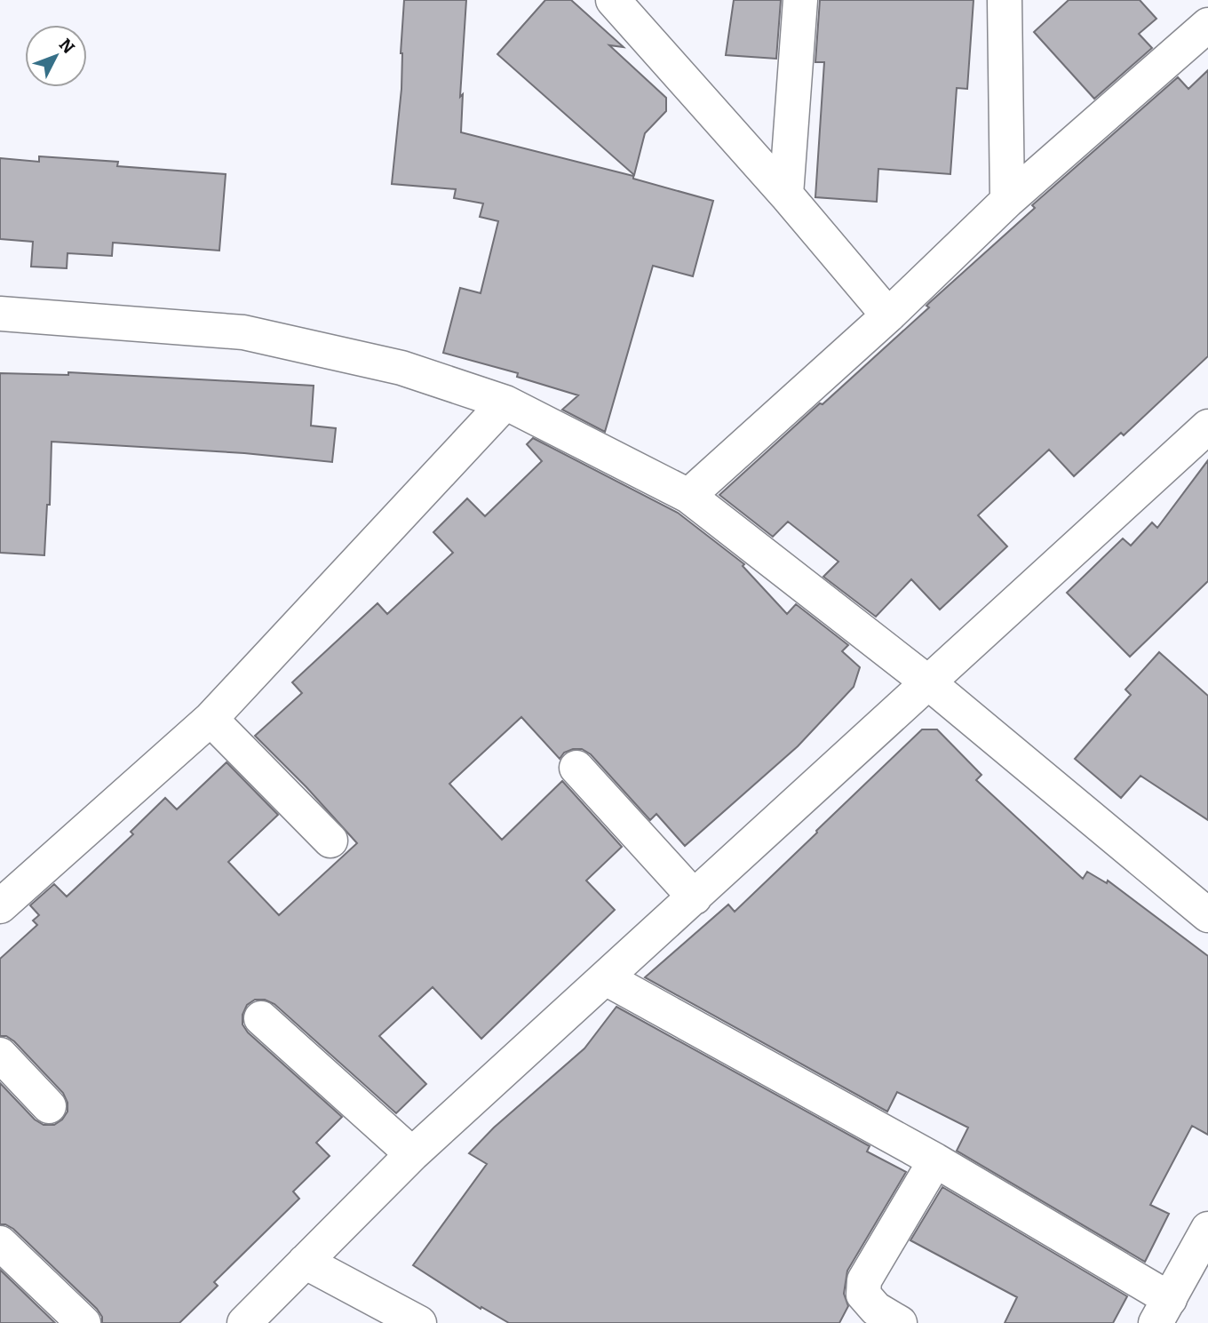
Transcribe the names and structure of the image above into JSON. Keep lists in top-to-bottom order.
{
  "north": "top right"
}
